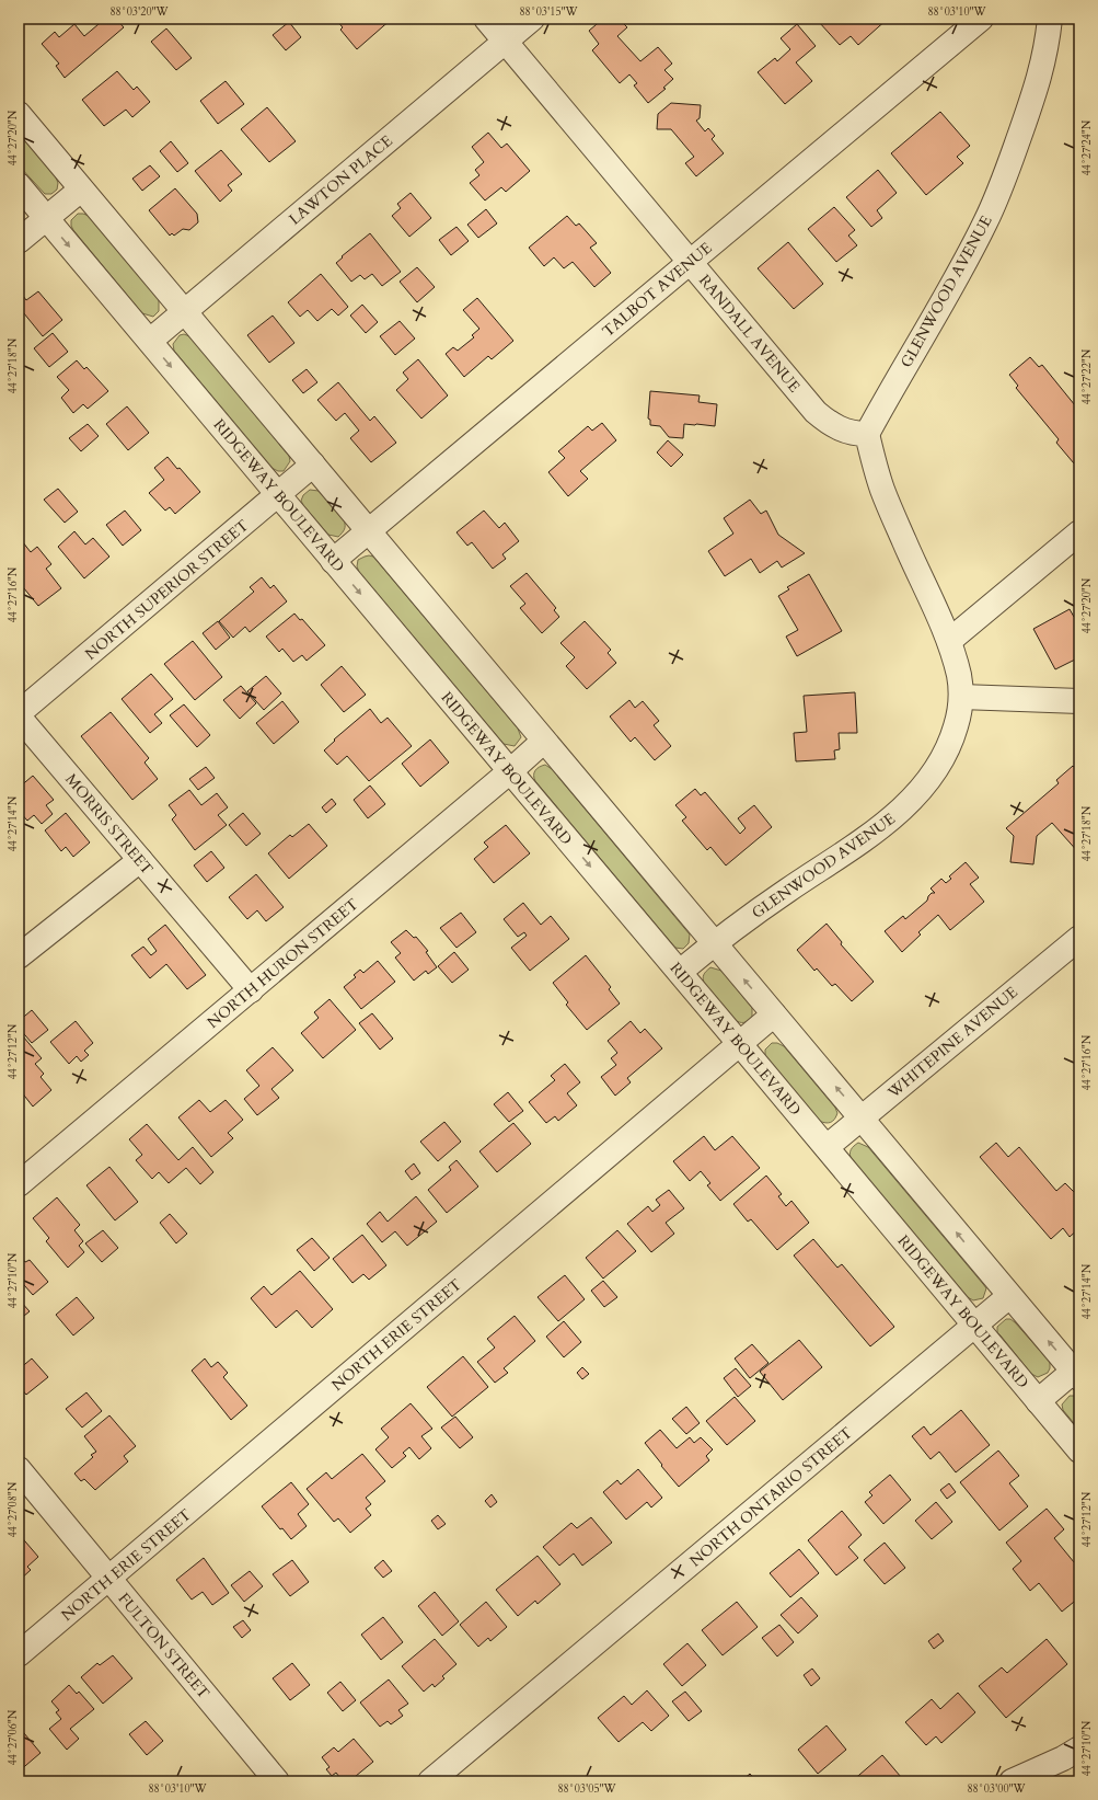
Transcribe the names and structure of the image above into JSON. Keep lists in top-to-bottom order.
{
  "streets": {
    "street": [
      "LAWTON PLACE",
      "TALBOT AVENUE",
      "GLENWOOD AVENUE",
      "RANDALL AVENUE",
      "RIDGEWAY BOULEVARD",
      "NORTH SUPERIOR STREET",
      "MORRIS STREET",
      "NORTH HURON STREET",
      "WHITEPINE AVENUE",
      "NORTH ERIE STREET",
      "NORTH ONTARIO STREET",
      "FULTON STREET"
    ]
  },
  "crossings": [
    ["LAWTON PLACE", "RANDALL AVENUE"],
    ["LAWTON PLACE", "RIDGEWAY BOULEVARD"],
    ["TALBOT AVENUE", "RANDALL AVENUE"],
    ["TALBOT AVENUE", "RIDGEWAY BOULEVARD"],
    ["GLENWOOD AVENUE", "RANDALL AVENUE"],
    ["GLENWOOD AVENUE", "RIDGEWAY BOULEVARD"],
    ["RIDGEWAY BOULEVARD", "NORTH SUPERIOR STREET"],
    ["RIDGEWAY BOULEVARD", "NORTH HURON STREET"],
    ["RIDGEWAY BOULEVARD", "WHITEPINE AVENUE"],
    ["RIDGEWAY BOULEVARD", "NORTH ERIE STREET"],
    ["RIDGEWAY BOULEVARD", "NORTH ONTARIO STREET"],
    ["MORRIS STREET", "NORTH HURON STREET"],
    ["NORTH ERIE STREET", "FULTON STREET"]
  ],
  "coordinates": [
    "88°03'20\"W",
    "88°03'15\"W",
    "88°03'10\"W",
    "44°27'20\"N",
    "44°27'24\"N",
    "44°27'18\"N",
    "44°27'22\"N",
    "44°27'16\"N",
    "44°27'14\"N",
    "44°27'12\"N",
    "44°27'10\"N",
    "44°27'08\"N",
    "44°27'06\"N",
    "88°03'05\"W",
    "88°03'00\"W"
  ]
}
